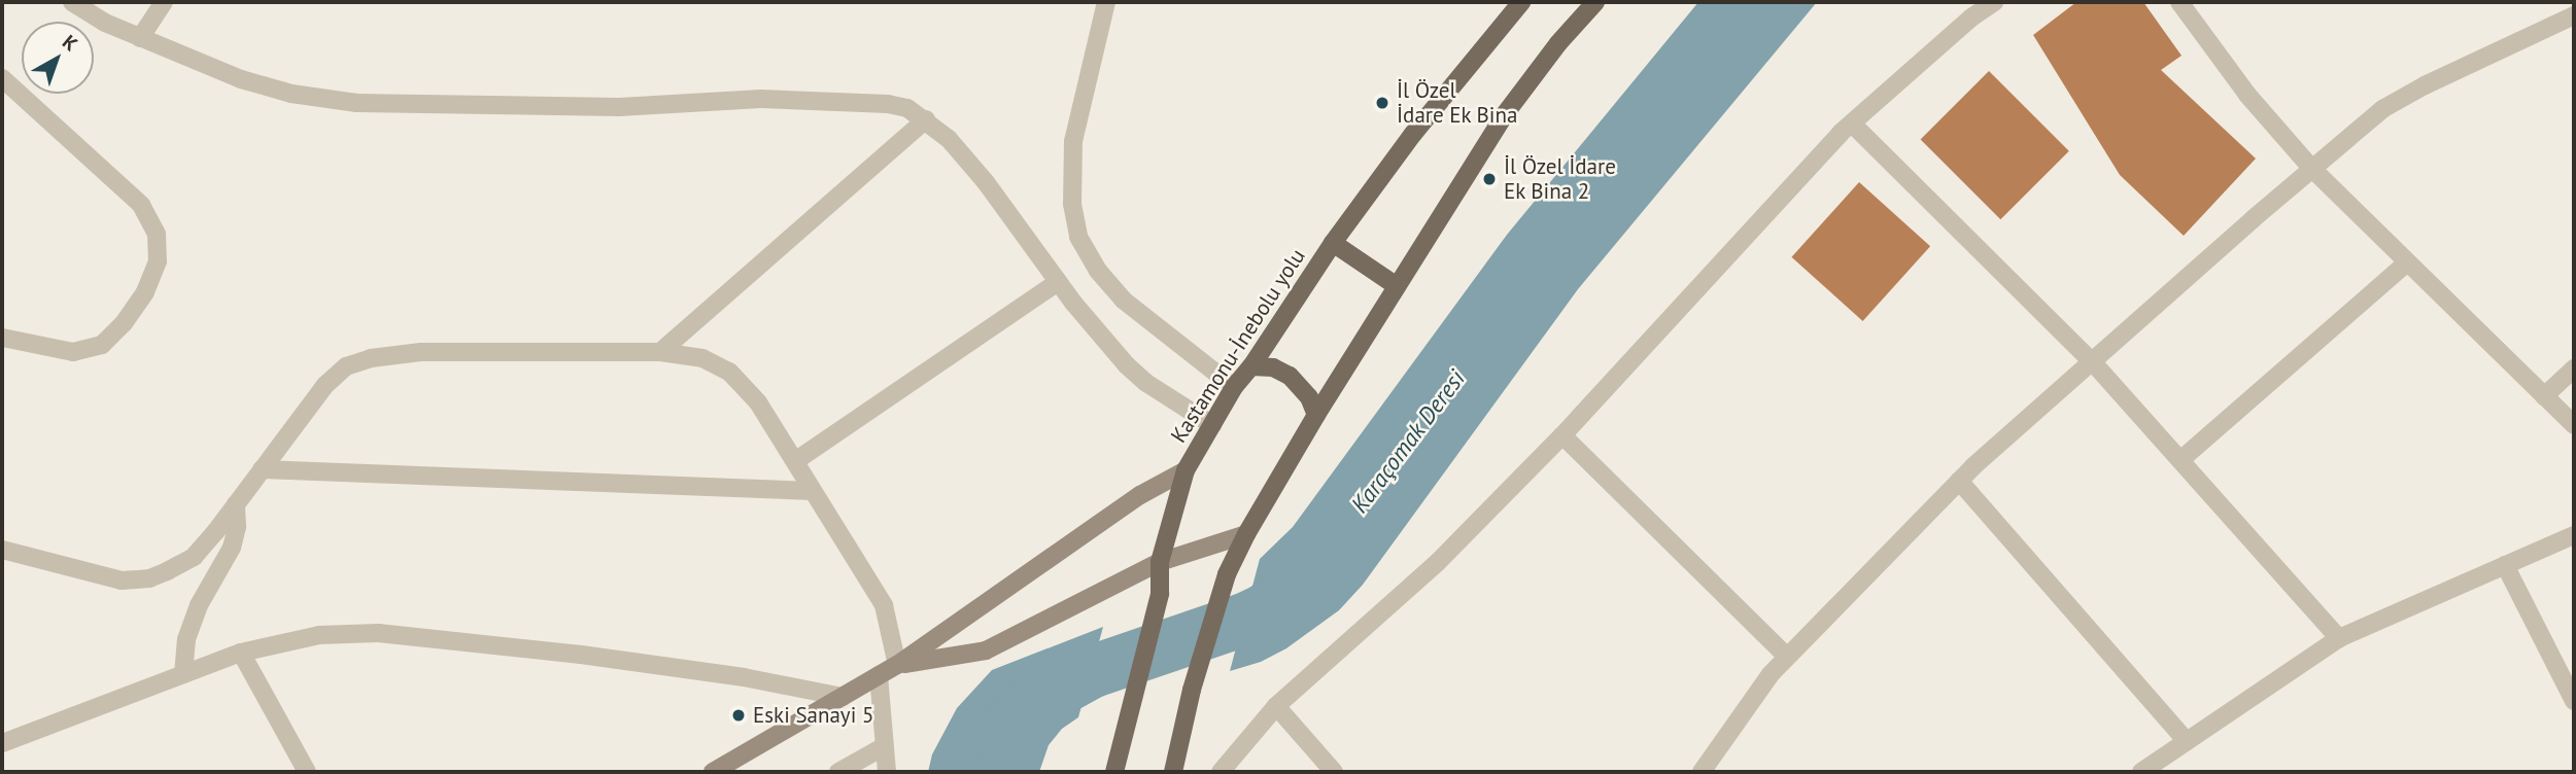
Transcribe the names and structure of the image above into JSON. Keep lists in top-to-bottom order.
{
  "streets": {
    "main road": ["Kastamonu-İnebolu yolu"]
  },
  "water": ["Karaçomak Deresi"],
  "places": ["İl Özel İdare Ek Bina", "İl Özel İdare Ek Bina 2", "Eski Sanayi 5"],
  "north": "top right"
}
